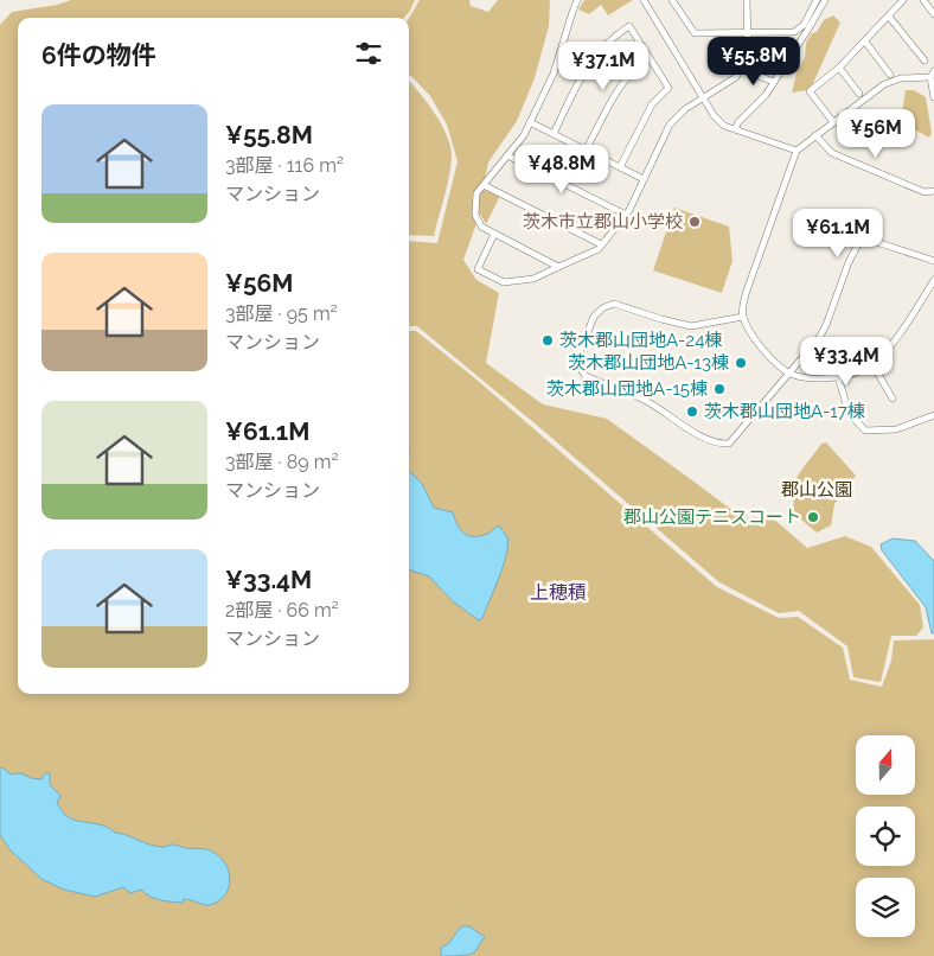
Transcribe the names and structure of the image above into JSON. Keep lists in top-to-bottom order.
{
  "districts": ["上穂積"],
  "parks": ["郡山公園"],
  "places": [
    "茨木市立郡山小学校",
    "茨木郡山団地A-24棟",
    "茨木郡山団地A-13棟",
    "茨木郡山団地A-15棟",
    "茨木郡山団地A-17棟",
    "郡山公園テニスコート"
  ],
  "north": "top",
  "page": {
    "heading": "6件の物件",
    "price": [
      "¥55.8M",
      "¥37.1M",
      "¥56M",
      "¥48.8M",
      "¥61.1M",
      "¥33.4M"
    ],
    "list": [
      {
        "name": "¥55.8M",
        "note": "3部屋 · 116 m² · マンション"
      },
      {
        "name": "¥56M",
        "note": "3部屋 · 95 m² · マンション"
      },
      {
        "name": "¥61.1M",
        "note": "3部屋 · 89 m² · マンション"
      },
      {
        "name": "¥33.4M",
        "note": "2部屋 · 66 m² · マンション"
      }
    ]
  }
}
